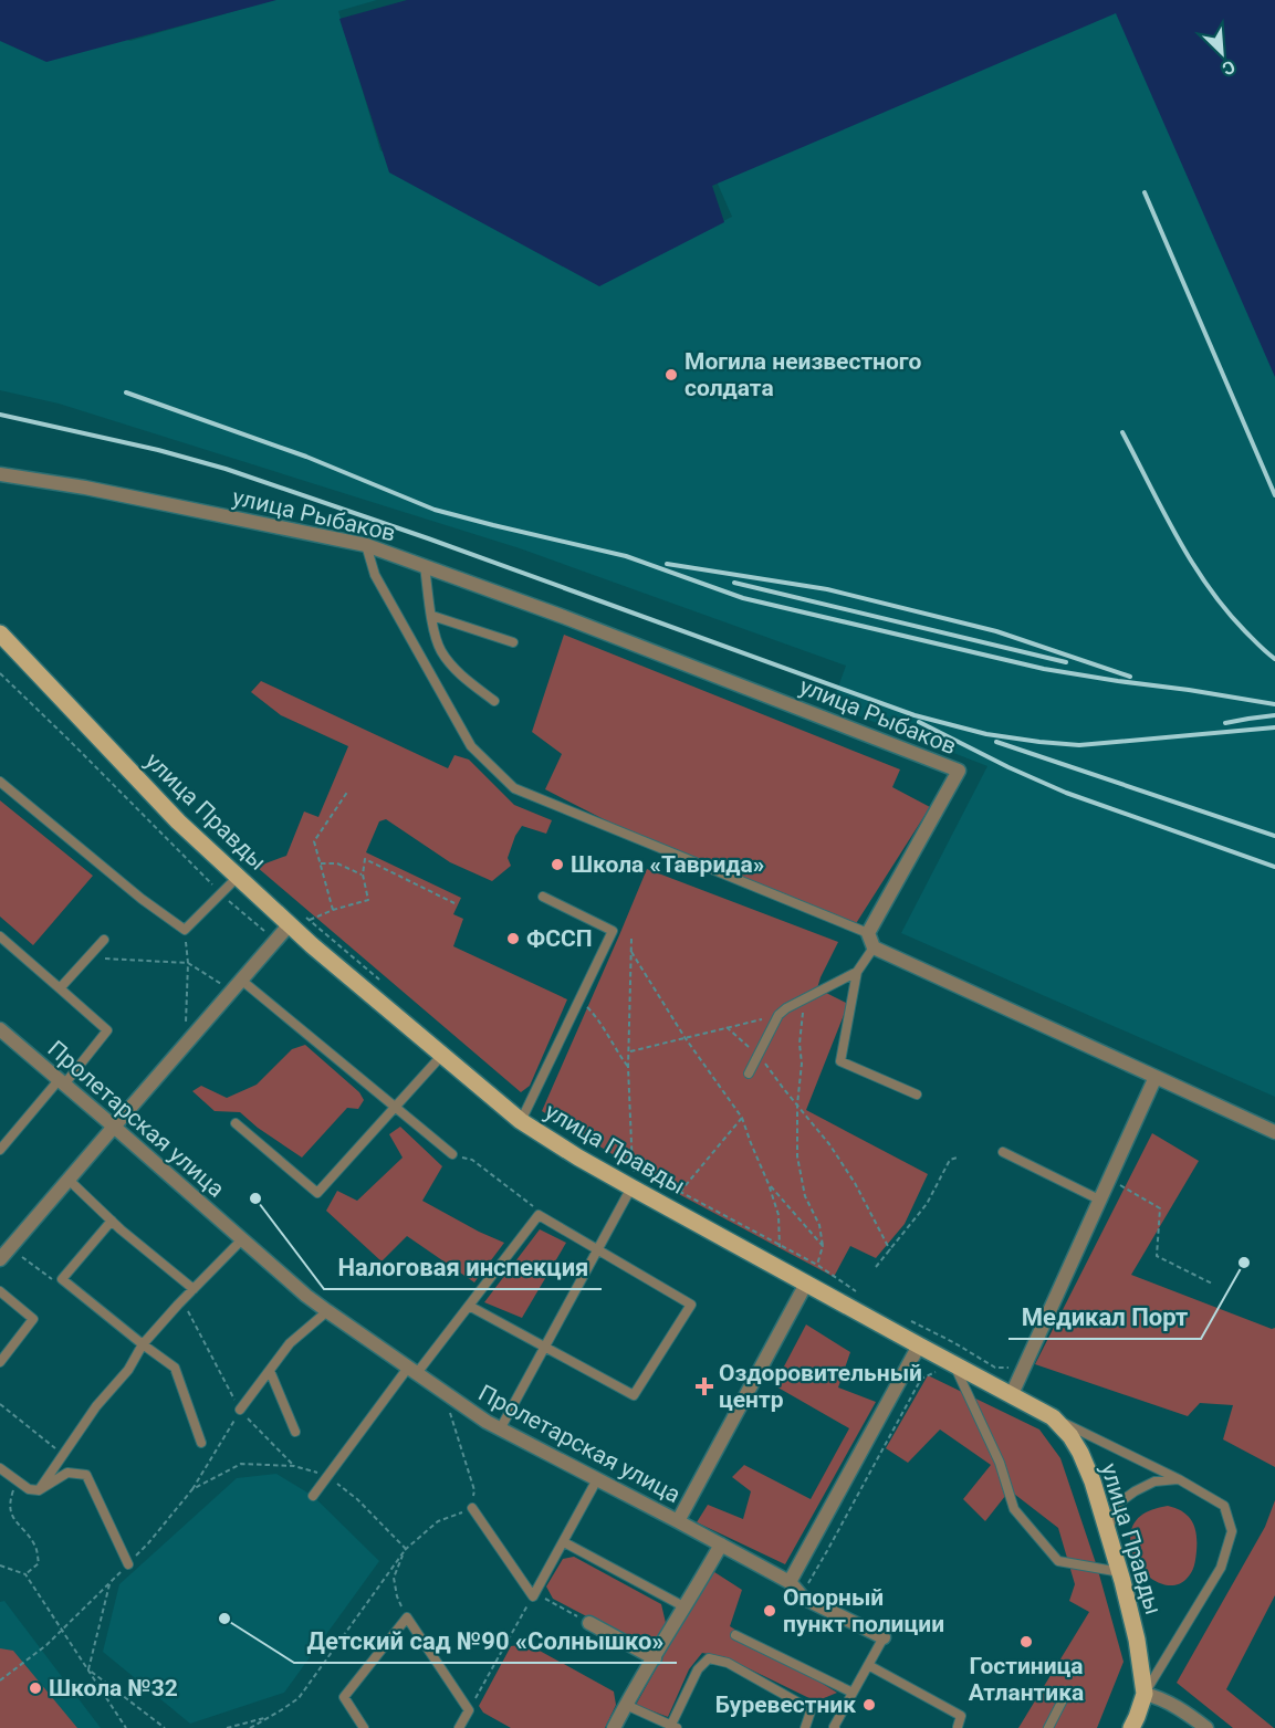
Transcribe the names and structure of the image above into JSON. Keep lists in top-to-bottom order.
{
  "streets": {
    "main road": ["улица Правды"],
    "street": ["улица Рыбаков", "Пролетарская улица"]
  },
  "places": {
    "other": [
      "Могила неизвестного солдата",
      "Школа «Таврида»",
      "ФССП",
      "Налоговая инспекция",
      "Медикал Порт",
      "Опорный пункт полиции",
      "Детский сад №90 «Солнышко»",
      "Гостиница Атлантика",
      "Школа №32",
      "Буревестник"
    ],
    "health": ["Оздоровительный центр"]
  },
  "north": "bottom right"
}
